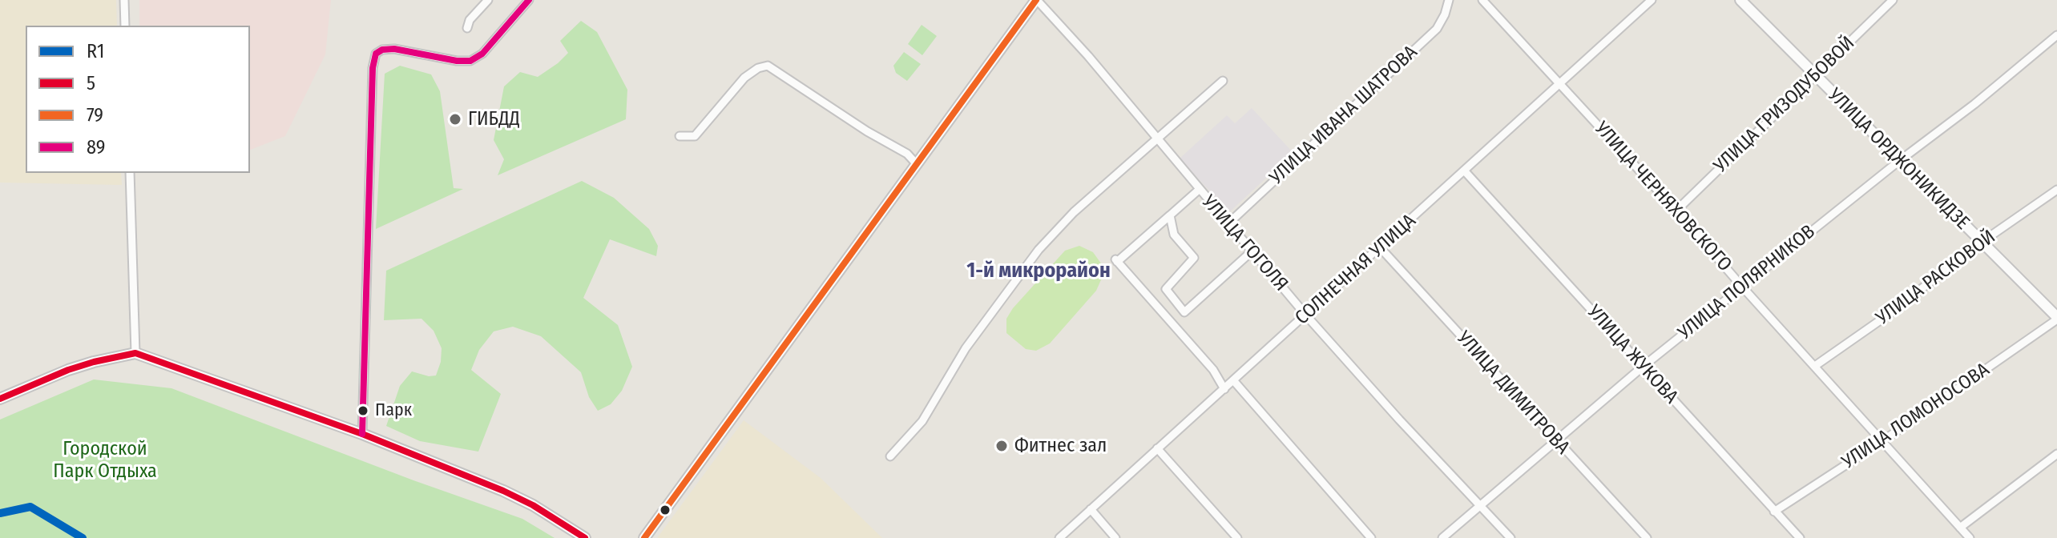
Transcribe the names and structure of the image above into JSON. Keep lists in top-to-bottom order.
{
  "streets": {
    "street": [
      "УЛИЦА ГРИЗОДУБОВОЙ",
      "УЛИЦА ИВАНА ШАТРОВА",
      "УЛИЦА ОРДЖОНИКИДЗЕ",
      "УЛИЦА ЧЕРНЯХОВСКОГО",
      "УЛИЦА ГОГОЛЯ",
      "СОЛНЕЧНАЯ УЛИЦА",
      "УЛИЦА РАСКОВОЙ",
      "УЛИЦА ПОЛЯРНИКОВ",
      "УЛИЦА ЖУКОВА",
      "УЛИЦА ДИМИТРОВА",
      "УЛИЦА ЛОМОНОСОВА"
    ]
  },
  "crossings": [
    ["УЛИЦА ГРИЗОДУБОВОЙ", "УЛИЦА ОРДЖОНИКИДЗЕ"],
    ["УЛИЦА ГРИЗОДУБОВОЙ", "УЛИЦА ЧЕРНЯХОВСКОГО"],
    ["УЛИЦА ИВАНА ШАТРОВА", "УЛИЦА ГОГОЛЯ"],
    ["УЛИЦА ОРДЖОНИКИДЗЕ", "УЛИЦА РАСКОВОЙ"],
    ["УЛИЦА ОРДЖОНИКИДЗЕ", "УЛИЦА ПОЛЯРНИКОВ"],
    ["УЛИЦА ОРДЖОНИКИДЗЕ", "УЛИЦА ЛОМОНОСОВА"],
    ["УЛИЦА ЧЕРНЯХОВСКОГО", "СОЛНЕЧНАЯ УЛИЦА"],
    ["УЛИЦА ЧЕРНЯХОВСКОГО", "УЛИЦА РАСКОВОЙ"],
    ["УЛИЦА ЧЕРНЯХОВСКОГО", "УЛИЦА ПОЛЯРНИКОВ"],
    ["УЛИЦА ЧЕРНЯХОВСКОГО", "УЛИЦА ЛОМОНОСОВА"],
    ["УЛИЦА ГОГОЛЯ", "СОЛНЕЧНАЯ УЛИЦА"],
    ["УЛИЦА ГОГОЛЯ", "УЛИЦА ПОЛЯРНИКОВ"],
    ["СОЛНЕЧНАЯ УЛИЦА", "УЛИЦА ЖУКОВА"],
    ["СОЛНЕЧНАЯ УЛИЦА", "УЛИЦА ДИМИТРОВА"],
    ["УЛИЦА ПОЛЯРНИКОВ", "УЛИЦА ЖУКОВА"],
    ["УЛИЦА ПОЛЯРНИКОВ", "УЛИЦА ДИМИТРОВА"],
    ["УЛИЦА ЖУКОВА", "УЛИЦА ЛОМОНОСОВА"]
  ],
  "districts": ["1-й микрорайон"],
  "parks": ["Городской Парк Отдыха"],
  "places": ["ГИБДД", "Парк", "Фитнес зал"],
  "lines": [
    "transit line 79",
    "transit line 89",
    "transit line 5",
    "transit line R1"
  ],
  "legend": [
    "R1",
    "5",
    "79",
    "89"
  ]
}
